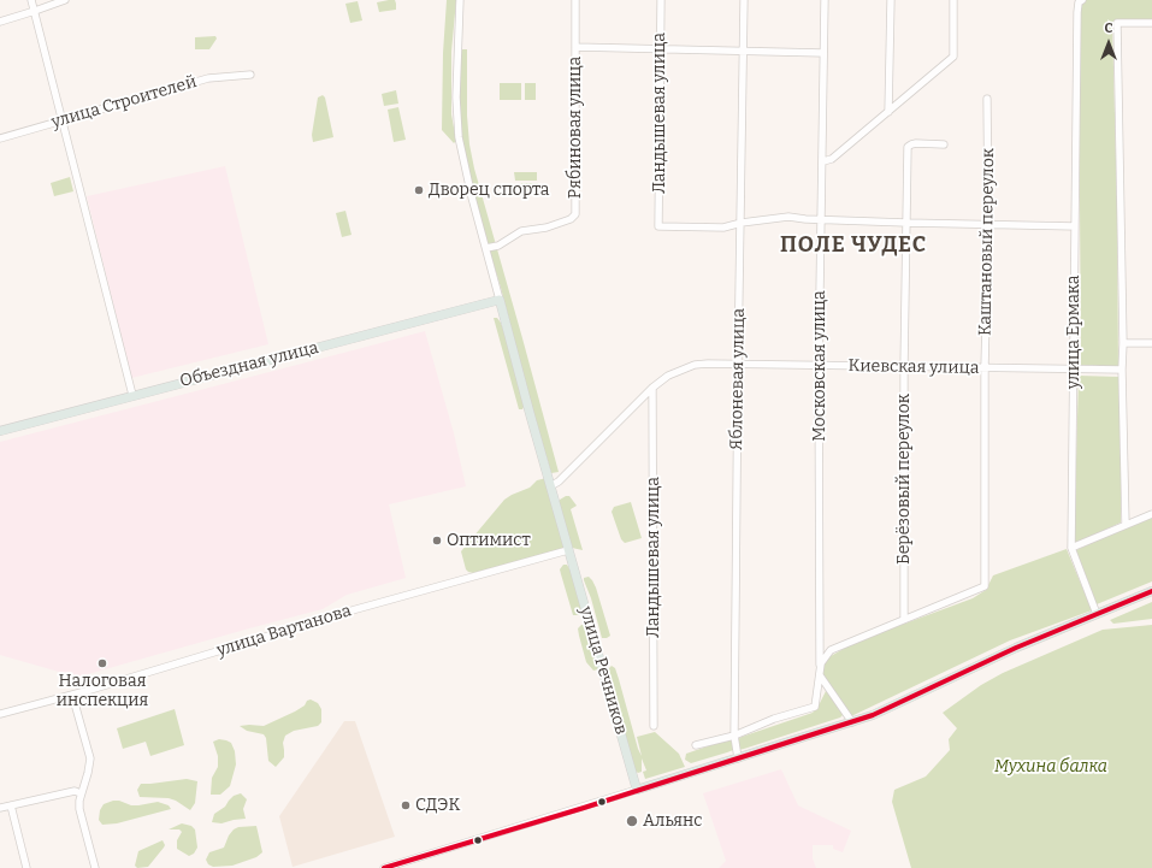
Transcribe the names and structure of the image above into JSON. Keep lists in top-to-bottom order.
{
  "streets": {
    "main road": ["Объездная улица", "улица Речников"],
    "street": [
      "улица Строителей",
      "Ландышевая улица",
      "Рябиновая улица",
      "Каштановый переулок",
      "улица Ермака",
      "Московская улица",
      "Киевская улица",
      "Яблоневая улица",
      "Берёзовый переулок",
      "улица Вартанова"
    ]
  },
  "crossings": [
    ["Ландышевая улица", "Киевская улица"],
    ["Ландышевая улица", "Яблоневая улица"],
    ["Каштановый переулок", "Киевская улица"],
    ["Каштановый переулок", "Берёзовый переулок"],
    ["улица Ермака", "Киевская улица"],
    ["Объездная улица", "улица Речников"],
    ["Московская улица", "Киевская улица"],
    ["Киевская улица", "Яблоневая улица"],
    ["Киевская улица", "Берёзовый переулок"],
    ["Киевская улица", "улица Речников"],
    ["улица Вартанова", "улица Речников"]
  ],
  "districts": ["ПОЛЕ ЧУДЕС"],
  "parks": ["Мухина балка"],
  "places": [
    "Дворец спорта",
    "Оптимист",
    "Налоговая инспекция",
    "СДЭК",
    "Альянс"
  ],
  "north": "top"
}
